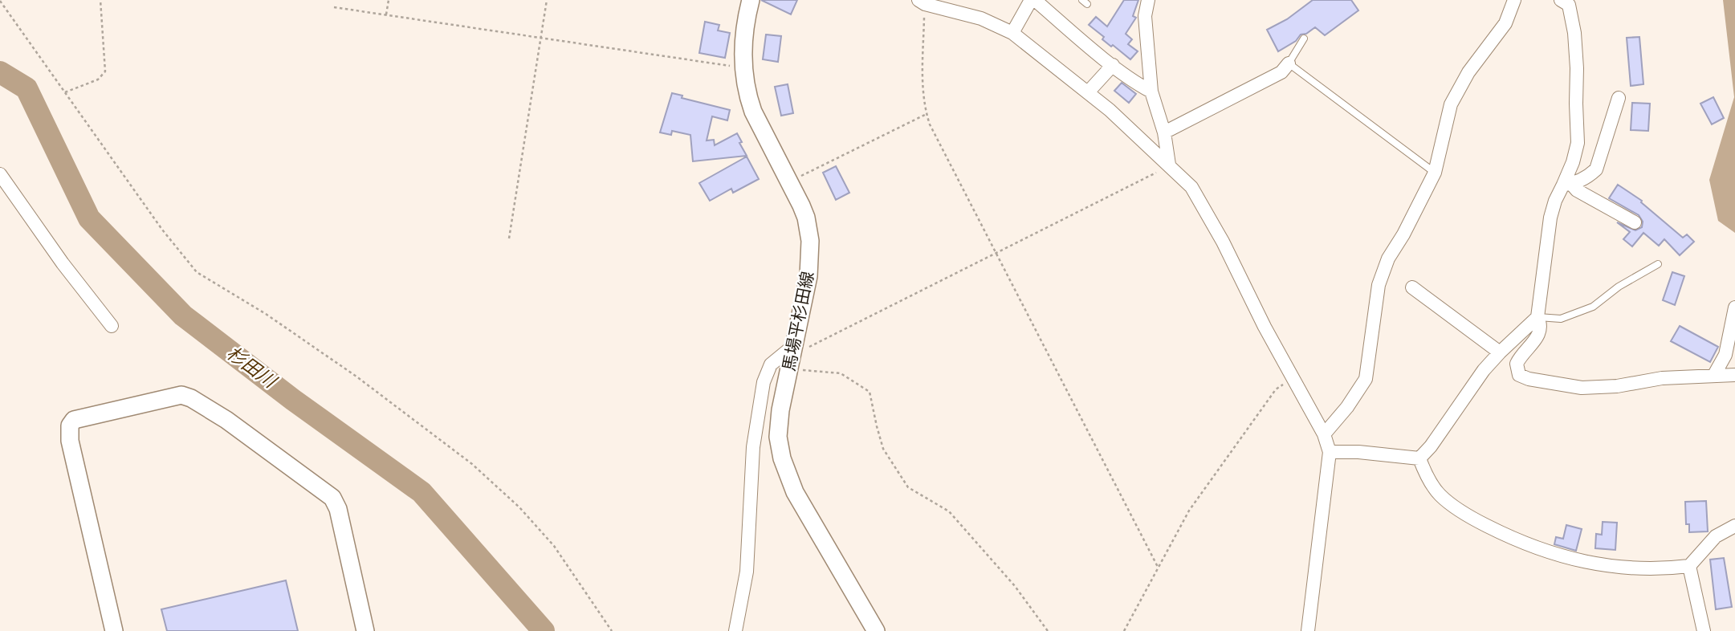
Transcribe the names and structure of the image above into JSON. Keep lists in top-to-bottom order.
{
  "streets": {
    "main road": ["馬場平杉田線"]
  },
  "water": ["杉田川"]
}
